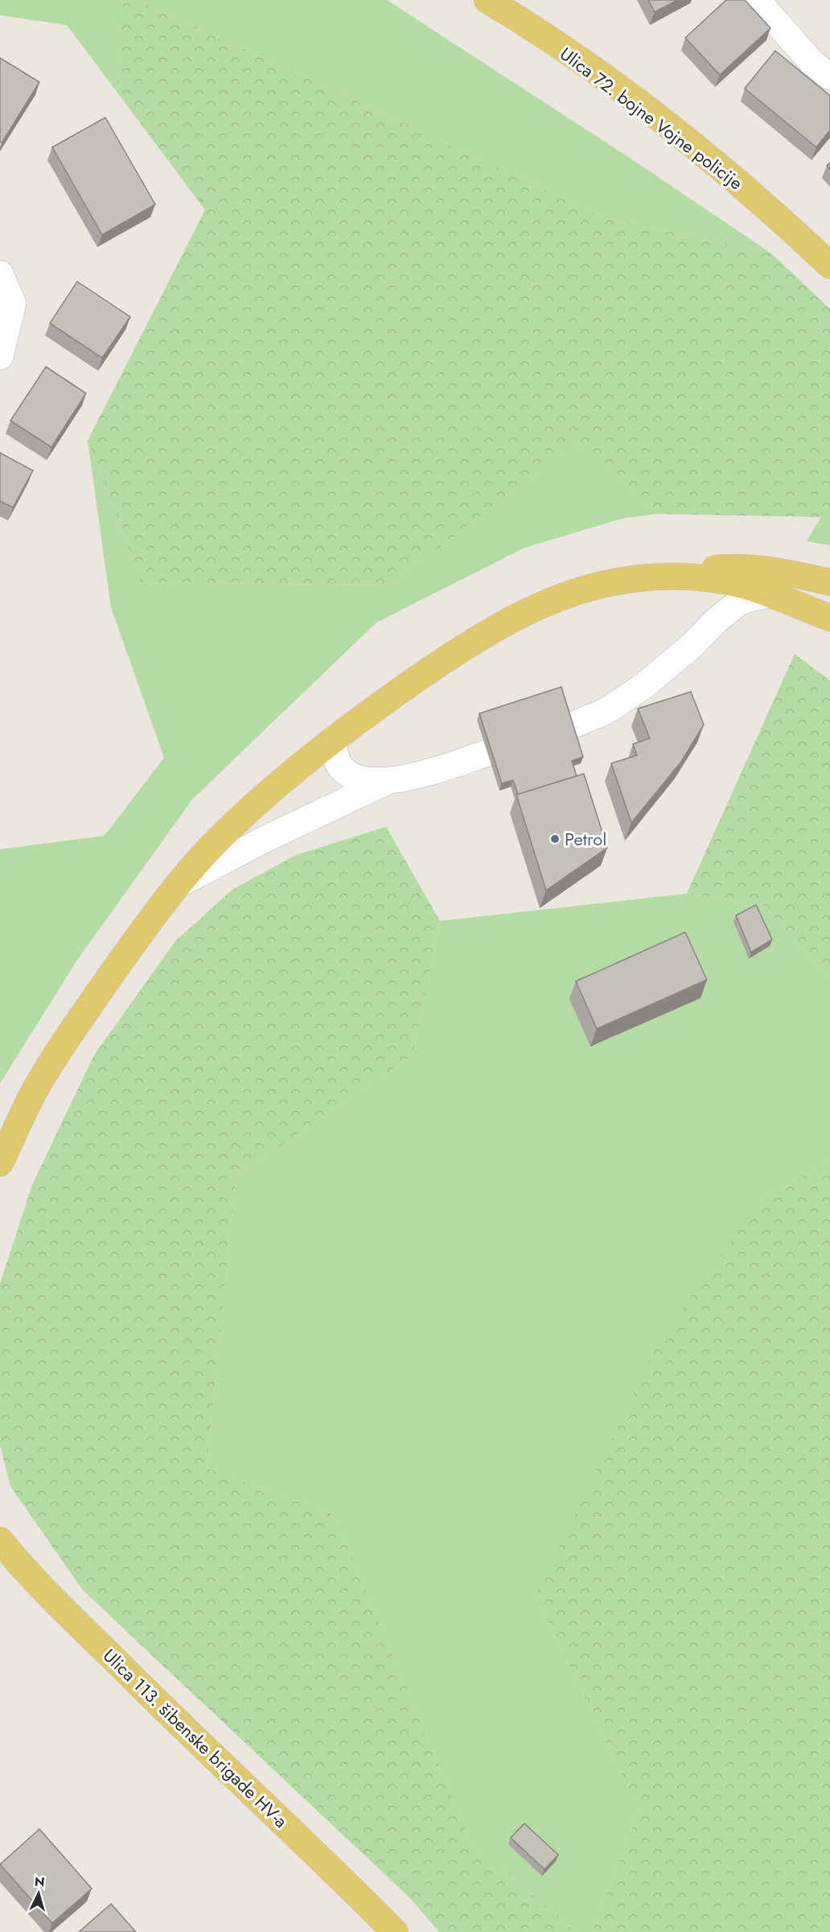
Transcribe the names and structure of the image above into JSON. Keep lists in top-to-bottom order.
{
  "streets": {
    "main road": ["Ulica 72. bojne Vojne policije", "Ulica 113. šibenske brigade HV-a"]
  },
  "places": ["Petrol"],
  "north": "top"
}
